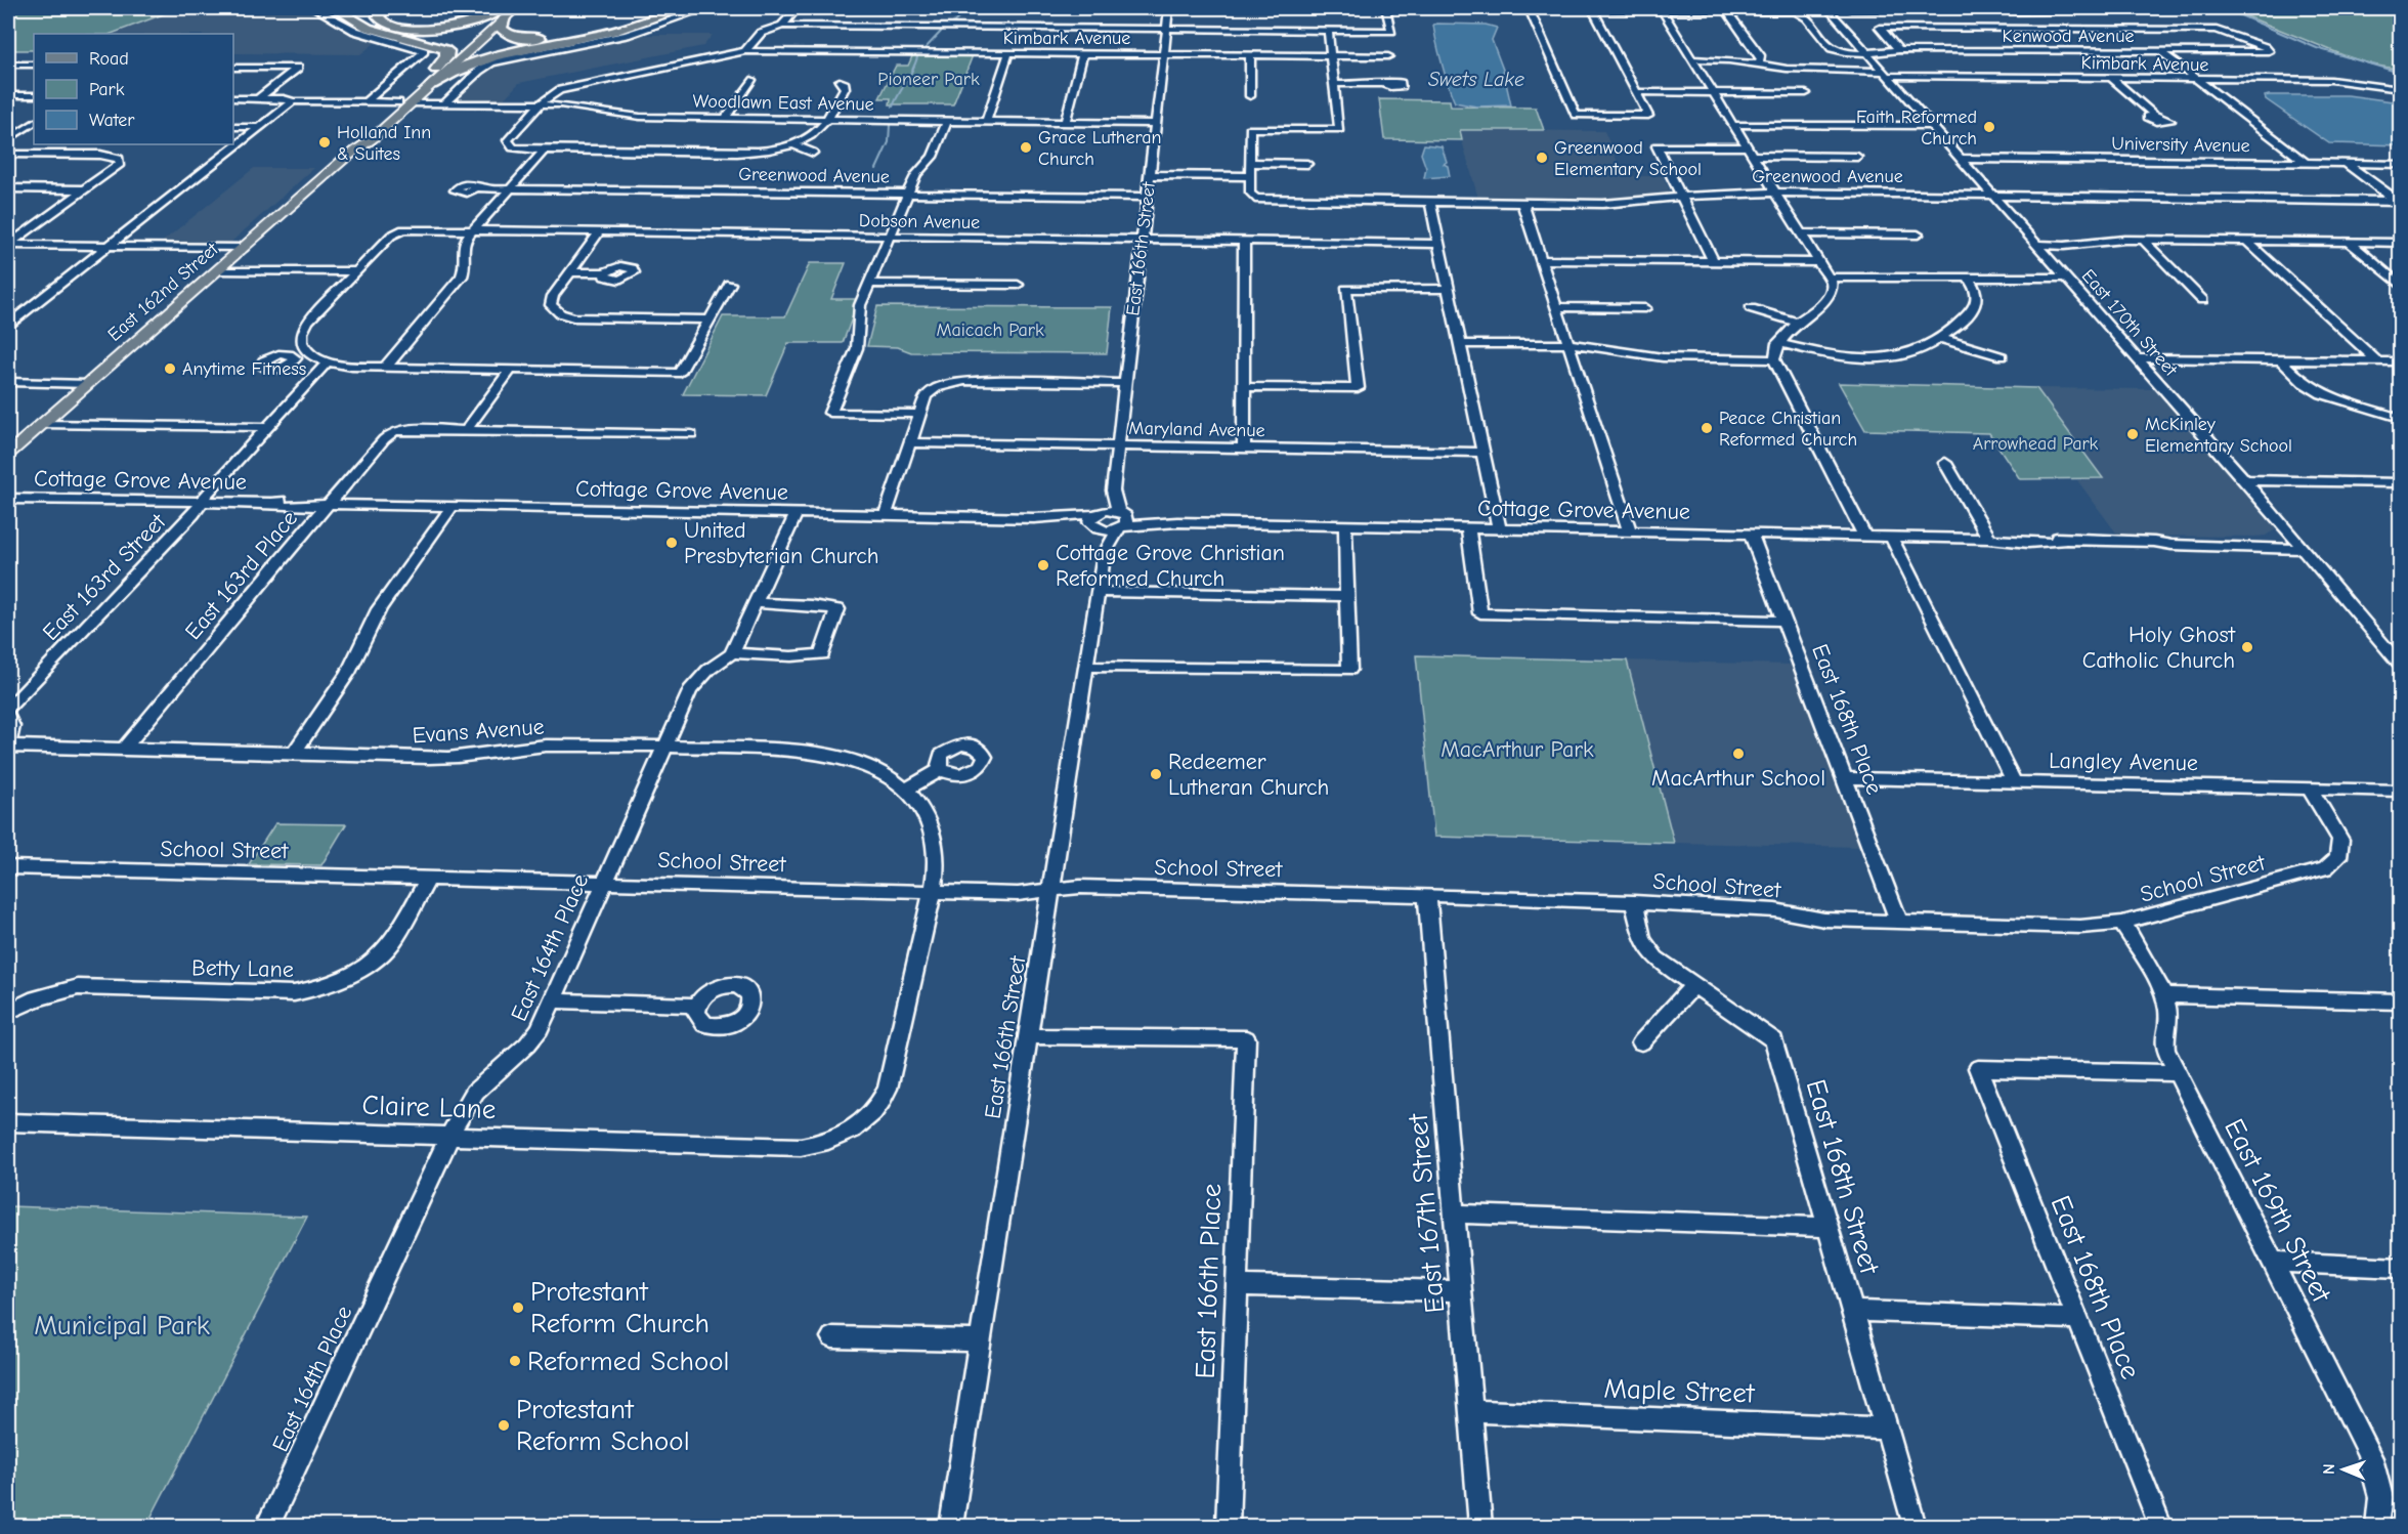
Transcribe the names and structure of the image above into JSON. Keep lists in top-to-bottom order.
{
  "streets": {
    "main road": ["East 162nd Street"],
    "street": [
      "Kenwood Avenue",
      "Kimbark Avenue",
      "Woodlawn East Avenue",
      "University Avenue",
      "Greenwood Avenue",
      "Dobson Avenue",
      "East 166th Street",
      "East 170th Street",
      "Maryland Avenue",
      "Cottage Grove Avenue",
      "East 163rd Place",
      "East 163rd Street",
      "East 168th Place",
      "Evans Avenue",
      "Langley Avenue",
      "School Street",
      "East 164th Place",
      "Betty Lane",
      "Claire Lane",
      "East 168th Street",
      "East 169th Street",
      "East 167th Street",
      "East 166th Place",
      "Maple Street"
    ]
  },
  "crossings": [
    ["Kenwood Avenue", "East 170th Street"],
    ["Kimbark Avenue", "Woodlawn East Avenue"],
    ["Kimbark Avenue", "East 166th Street"],
    ["Kimbark Avenue", "East 170th Street"],
    ["Woodlawn East Avenue", "East 166th Street"],
    ["Woodlawn East Avenue", "East 162nd Street"],
    ["University Avenue", "East 170th Street"],
    ["Greenwood Avenue", "East 166th Street"],
    ["Greenwood Avenue", "East 170th Street"],
    ["Dobson Avenue", "East 166th Street"],
    ["East 166th Street", "Maryland Avenue"],
    ["East 166th Street", "Cottage Grove Avenue"],
    ["East 166th Street", "School Street"],
    ["East 166th Street", "East 166th Place"],
    ["East 170th Street", "Cottage Grove Avenue"],
    ["Cottage Grove Avenue", "East 163rd Place"],
    ["Cottage Grove Avenue", "East 163rd Street"],
    ["Cottage Grove Avenue", "East 168th Place"],
    ["Cottage Grove Avenue", "East 164th Place"],
    ["East 163rd Place", "Evans Avenue"],
    ["East 168th Place", "Langley Avenue"],
    ["East 168th Place", "School Street"],
    ["East 168th Place", "East 169th Street"],
    ["Evans Avenue", "School Street"],
    ["Evans Avenue", "East 164th Place"],
    ["Evans Avenue", "Claire Lane"],
    ["Langley Avenue", "School Street"],
    ["School Street", "East 164th Place"],
    ["School Street", "Betty Lane"],
    ["School Street", "East 168th Street"],
    ["School Street", "East 169th Street"],
    ["School Street", "East 167th Street"],
    ["East 164th Place", "Claire Lane"],
    ["East 168th Street", "Maple Street"],
    ["East 167th Street", "Maple Street"]
  ],
  "water": ["Swets Lake"],
  "parks": [
    "Pioneer Park",
    "Maicach Park",
    "Arrowhead Park",
    "MacArthur Park",
    "Municipal Park"
  ],
  "places": [
    "Faith Reformed Church",
    "Holland Inn & Suites",
    "Grace Lutheran Church",
    "Greenwood Elementary School",
    "Anytime Fitness",
    "Peace Christian Reformed Church",
    "McKinley Elementary School",
    "United Presbyterian Church",
    "Cottage Grove Christian Reformed Church",
    "Holy Ghost Catholic Church",
    "MacArthur School",
    "Redeemer Lutheran Church",
    "Protestant Reform Church",
    "Reformed School",
    "Protestant Reform School"
  ],
  "legend": ["Road", "Park", "Water"],
  "north": "left"
}
